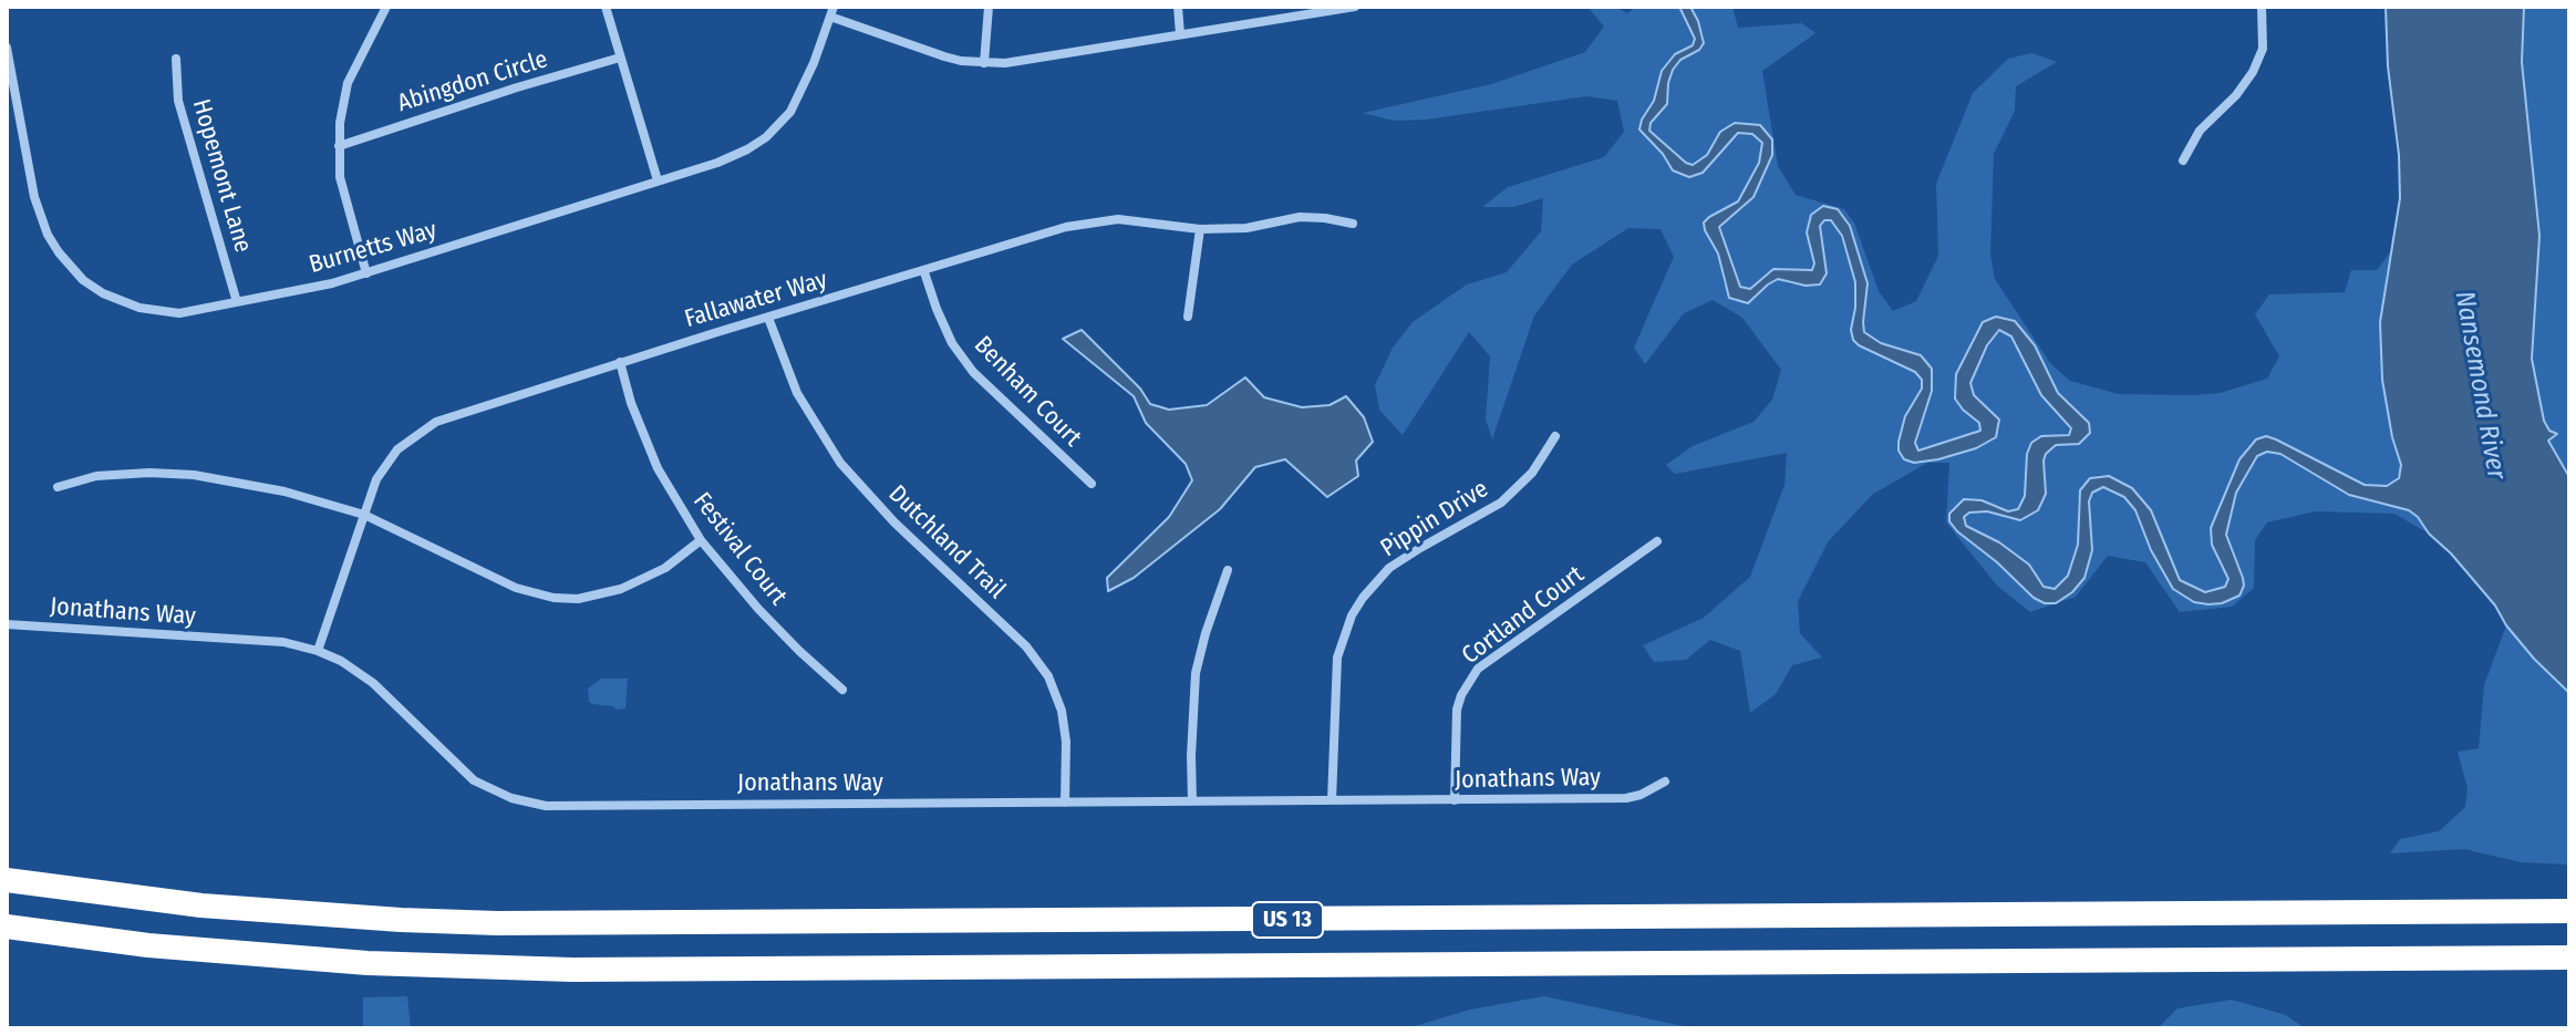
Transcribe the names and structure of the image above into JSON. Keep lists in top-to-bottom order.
{
  "streets": {
    "highway": ["US 13"],
    "street": [
      "Abingdon Circle",
      "Hopemont Lane",
      "Burnetts Way",
      "Fallawater Way",
      "Benham Court",
      "Pippin Drive",
      "Dutchland Trail",
      "Festival Court",
      "Jonathans Way",
      "Cortland Court"
    ]
  },
  "crossings": [
    ["Hopemont Lane", "Burnetts Way"],
    ["Fallawater Way", "Benham Court"],
    ["Fallawater Way", "Dutchland Trail"],
    ["Fallawater Way", "Festival Court"],
    ["Fallawater Way", "Jonathans Way"],
    ["Pippin Drive", "Jonathans Way"],
    ["Dutchland Trail", "Jonathans Way"],
    ["Jonathans Way", "Cortland Court"]
  ],
  "water": ["Nansemond River"]
}
